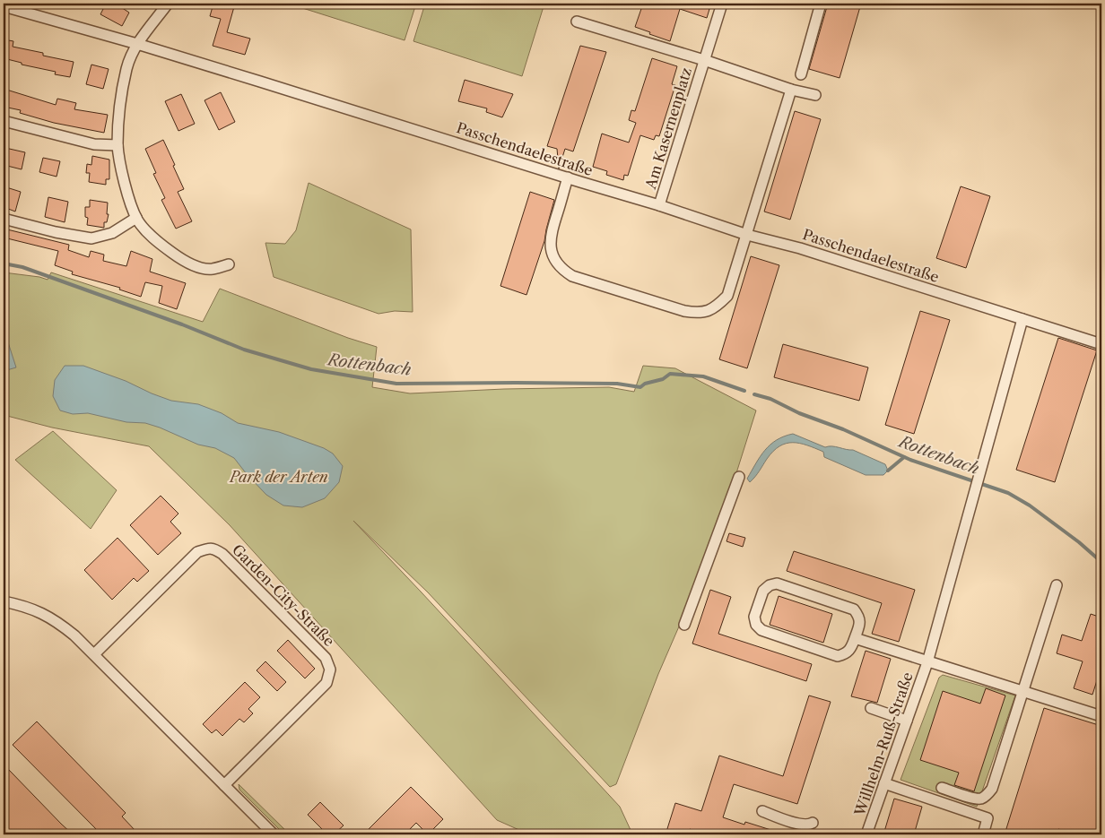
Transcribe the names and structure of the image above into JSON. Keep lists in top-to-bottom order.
{
  "streets": {
    "street": [
      "Am Kasernenplatz",
      "Passchendaelestraße",
      "Garden-City-Straße",
      "Willhelm-Ruß-Straße"
    ]
  },
  "crossings": [
    ["Am Kasernenplatz", "Passchendaelestraße"],
    ["Passchendaelestraße", "Willhelm-Ruß-Straße"]
  ],
  "water": ["Rottenbach"],
  "parks": ["Park der Arten"]
}
